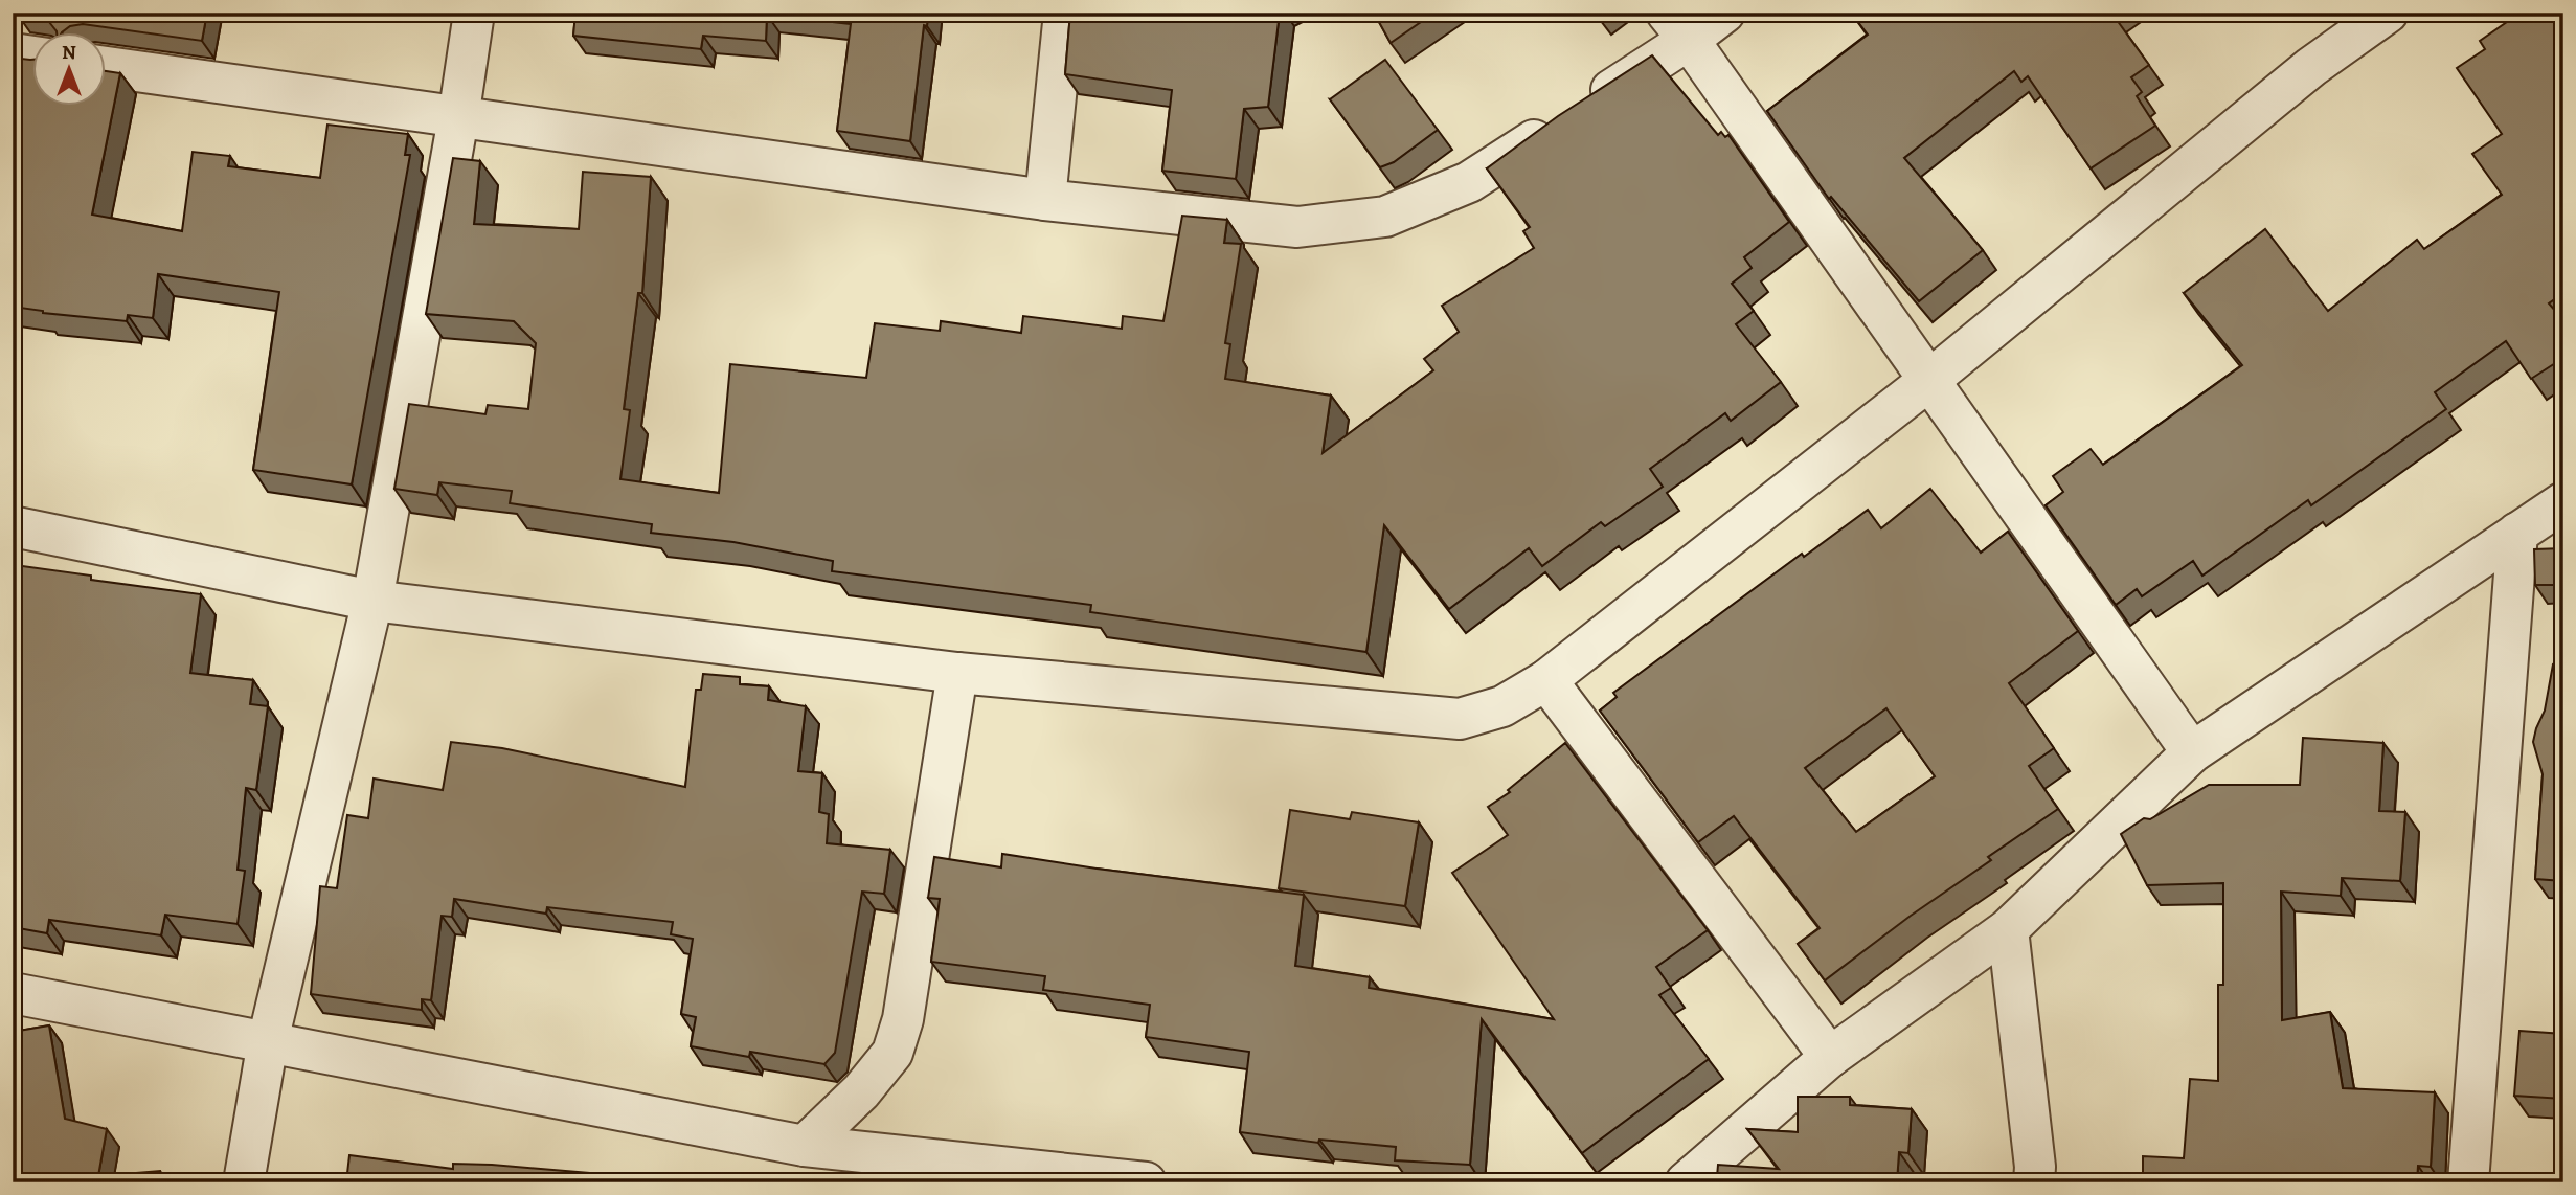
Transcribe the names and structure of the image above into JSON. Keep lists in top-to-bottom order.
{
  "north": "top"
}
